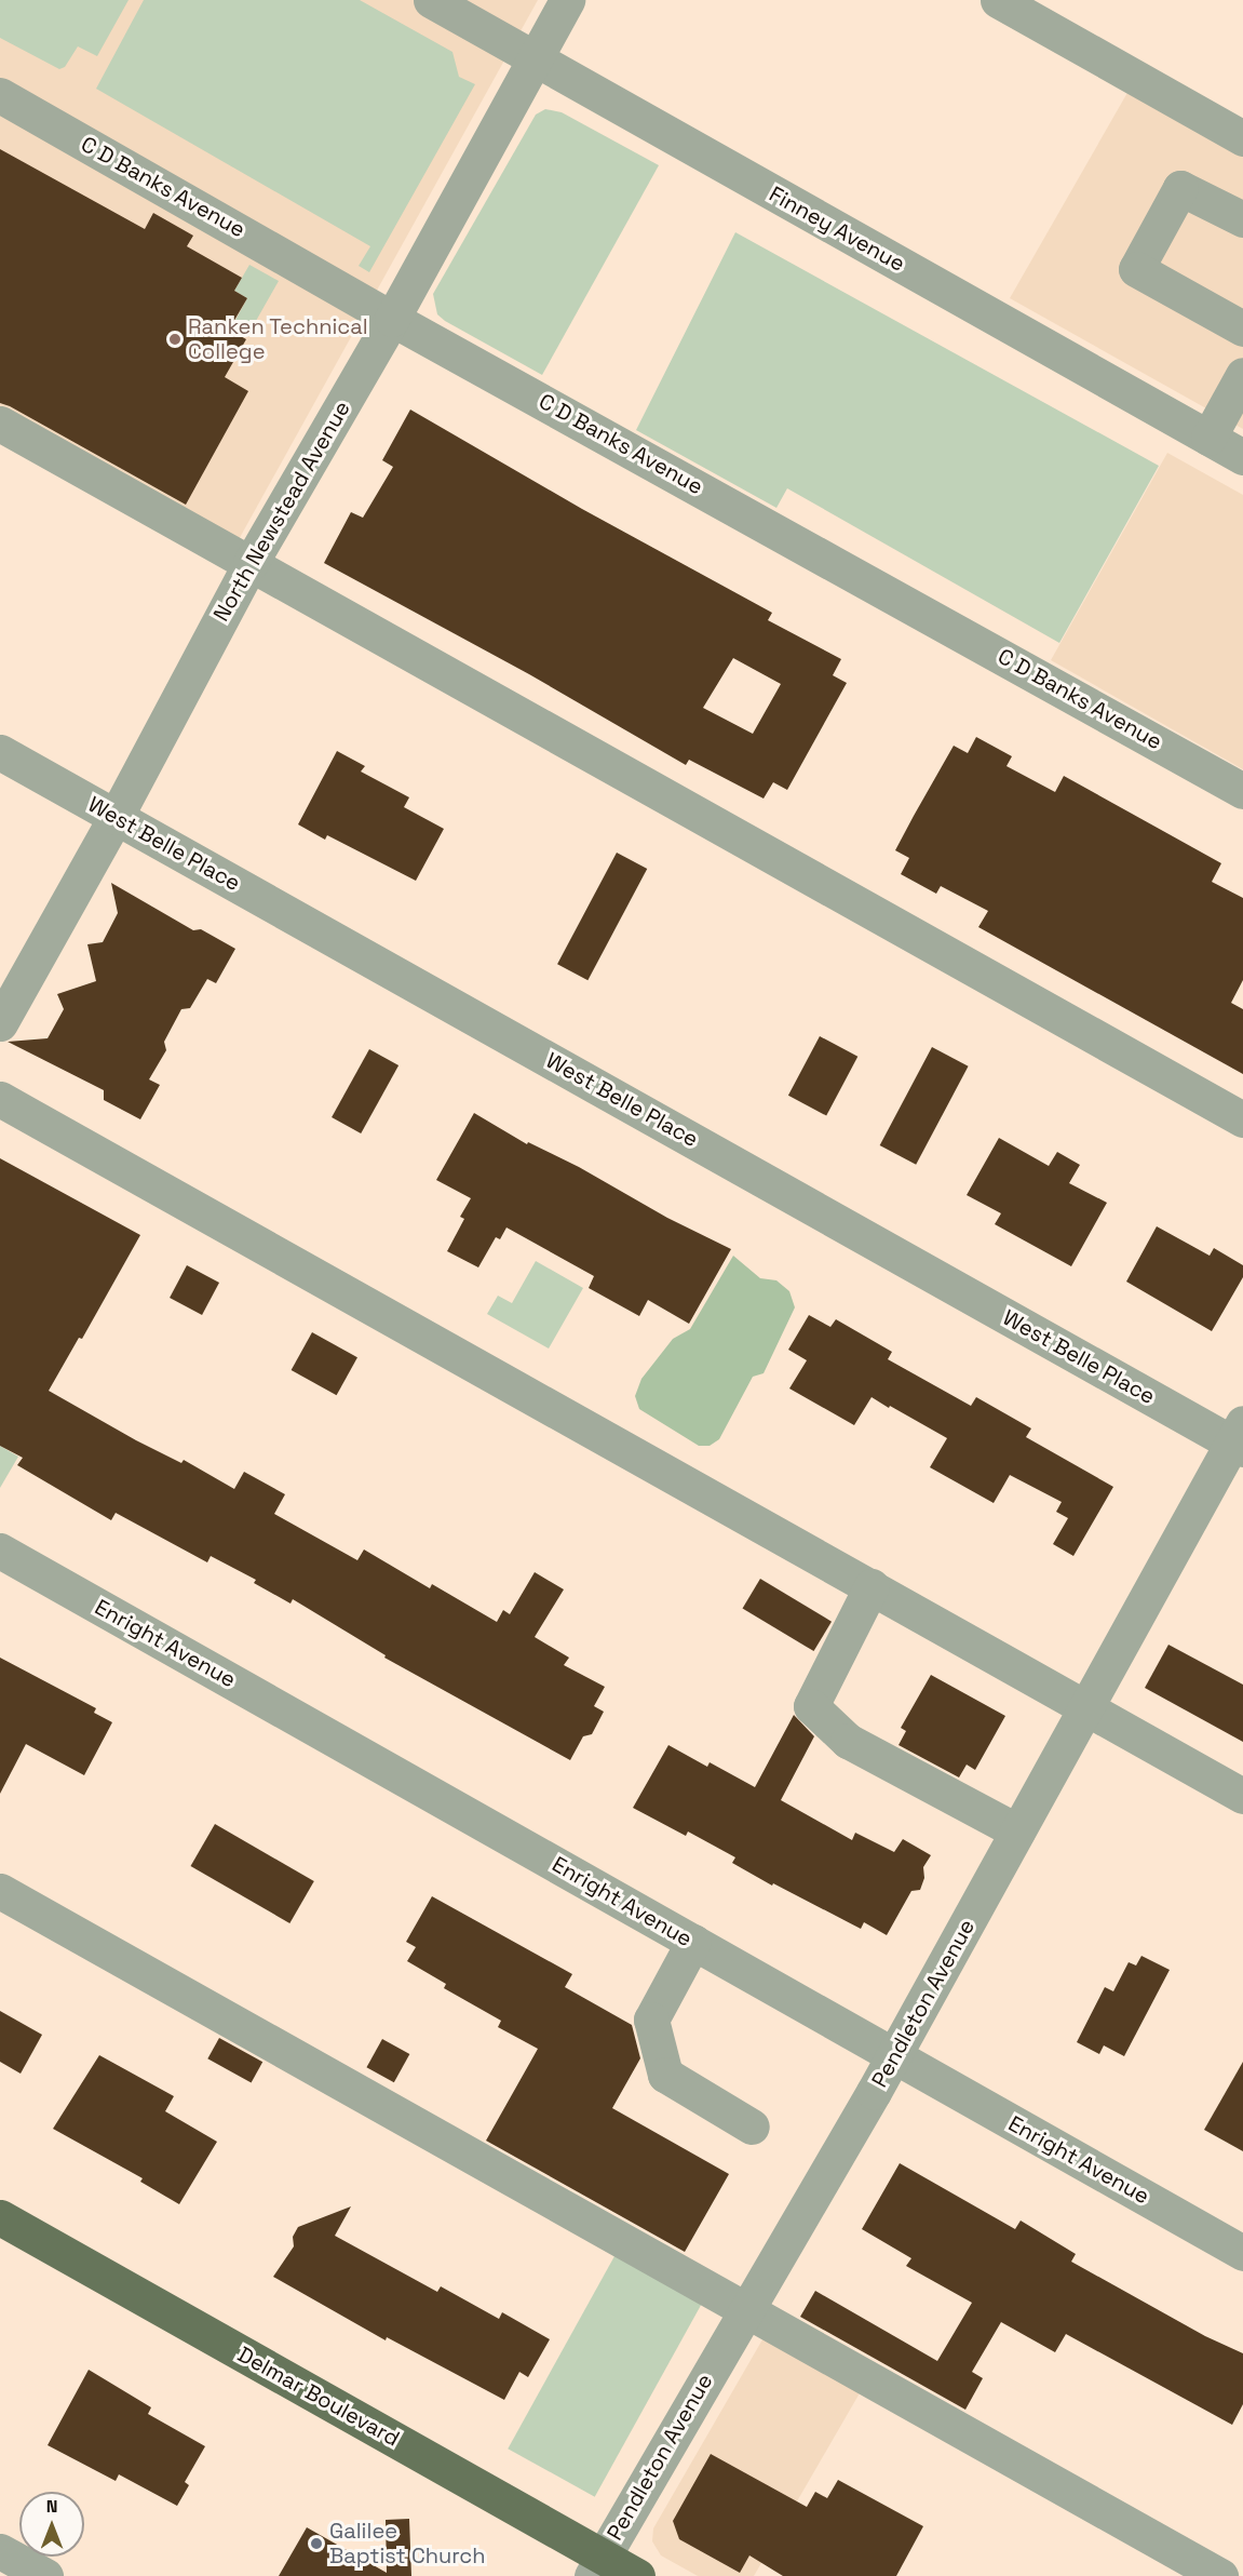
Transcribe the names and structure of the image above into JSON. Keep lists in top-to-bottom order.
{
  "streets": {
    "main road": ["Delmar Boulevard"],
    "street": [
      "C D Banks Avenue",
      "Finney Avenue",
      "North Newstead Avenue",
      "West Belle Place",
      "Enright Avenue",
      "Pendleton Avenue"
    ]
  },
  "crossings": [
    ["C D Banks Avenue", "North Newstead Avenue"],
    ["Finney Avenue", "North Newstead Avenue"],
    ["North Newstead Avenue", "West Belle Place"],
    ["West Belle Place", "Pendleton Avenue"],
    ["Enright Avenue", "Pendleton Avenue"],
    ["Pendleton Avenue", "Delmar Boulevard"]
  ],
  "places": ["Ranken Technical College", "Galilee Baptist Church"],
  "north": "top"
}
